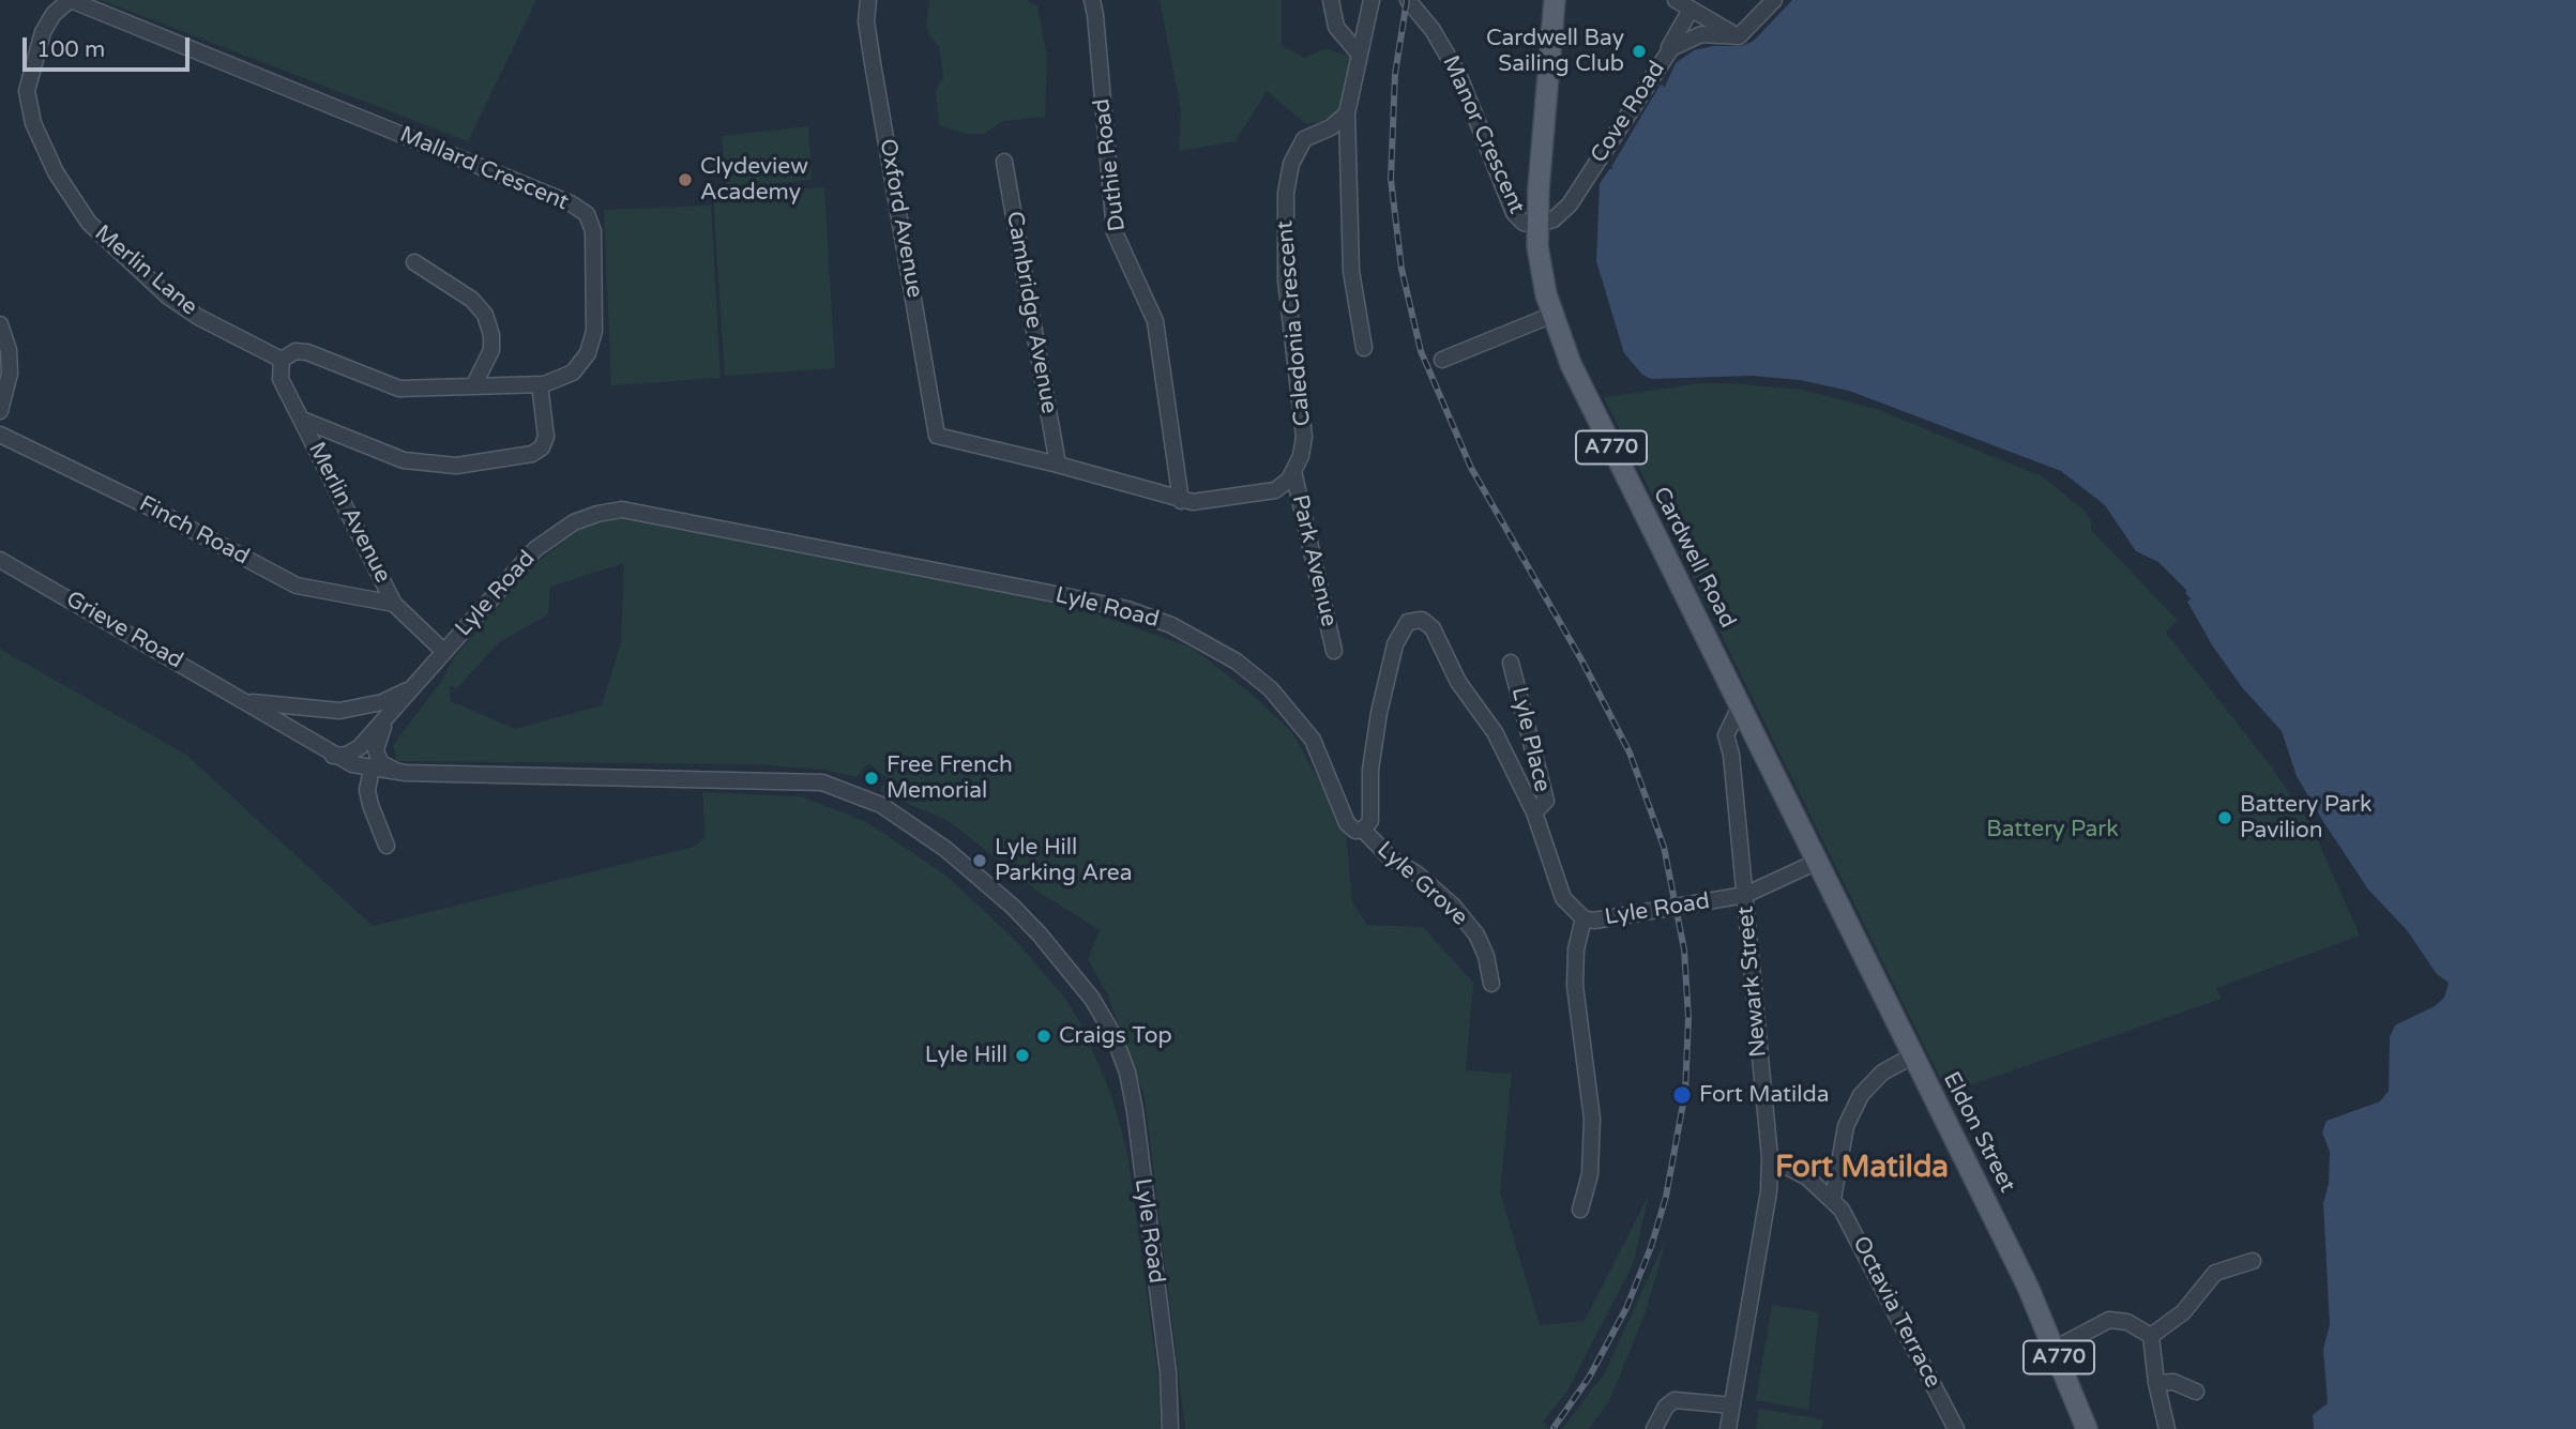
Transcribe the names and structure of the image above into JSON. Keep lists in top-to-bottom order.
{
  "streets": {
    "main road": ["A770", "Cardwell Road", "Eldon Street"],
    "street": [
      "Cove Road",
      "Manor Crescent",
      "Duthie Road",
      "Mallard Crescent",
      "Oxford Avenue",
      "Merlin Lane",
      "Cambridge Avenue",
      "Caledonia Crescent",
      "Merlin Avenue",
      "Finch Road",
      "Park Avenue",
      "Lyle Road",
      "Grieve Road",
      "Lyle Place",
      "Lyle Grove",
      "Newark Street",
      "Octavia Terrace"
    ]
  },
  "crossings": [
    ["Cove Road", "Manor Crescent"],
    ["Cove Road", "Cardwell Road"],
    ["Manor Crescent", "Cardwell Road"],
    ["Mallard Crescent", "Merlin Lane"],
    ["Mallard Crescent", "Merlin Avenue"],
    ["Oxford Avenue", "Cambridge Avenue"],
    ["Merlin Lane", "Merlin Avenue"],
    ["Caledonia Crescent", "Park Avenue"],
    ["Merlin Avenue", "Finch Road"],
    ["Merlin Avenue", "Lyle Road"],
    ["Cardwell Road", "Lyle Road"],
    ["Cardwell Road", "Newark Street"],
    ["Cardwell Road", "Eldon Street"],
    ["Lyle Road", "Grieve Road"],
    ["Lyle Road", "Lyle Place"],
    ["Lyle Road", "Lyle Grove"],
    ["Lyle Road", "Newark Street"],
    ["Lyle Road", "Eldon Street"],
    ["Newark Street", "Octavia Terrace"]
  ],
  "districts": ["Fort Matilda"],
  "parks": ["Battery Park"],
  "places": [
    "Cardwell Bay Sailing Club",
    "Clydeview Academy",
    "Free French Memorial",
    "Battery Park Pavilion",
    "Lyle Hill Parking Area",
    "Craigs Top",
    "Lyle Hill",
    "Fort Matilda"
  ],
  "scale_bar": "100 m"
}
